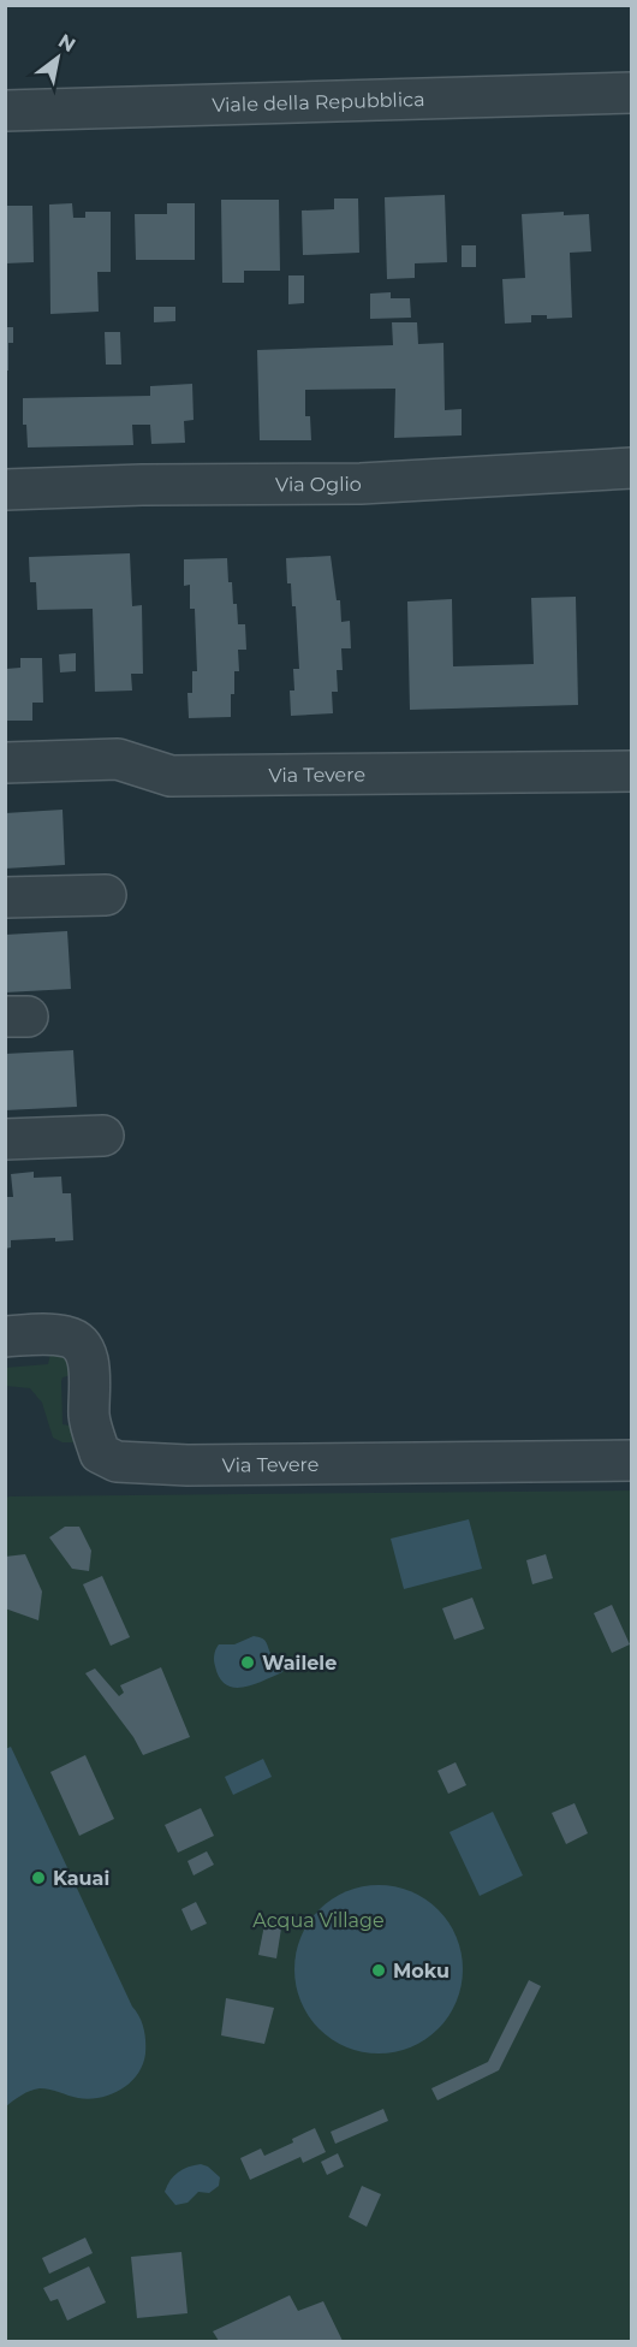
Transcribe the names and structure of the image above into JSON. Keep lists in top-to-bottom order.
{
  "streets": {
    "street": ["Viale della Repubblica", "Via Oglio", "Via Tevere"]
  },
  "parks": ["Acqua Village"],
  "places": ["Wailele", "Kauai", "Moku"],
  "north": "top right"
}
